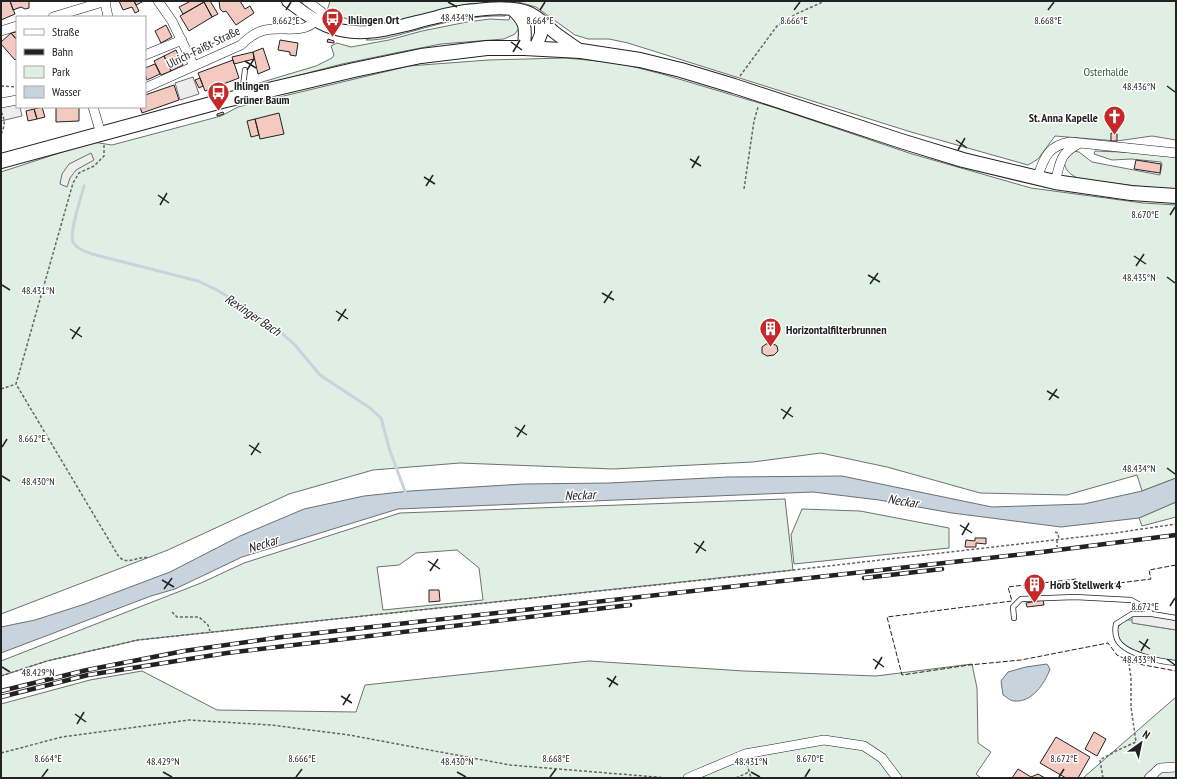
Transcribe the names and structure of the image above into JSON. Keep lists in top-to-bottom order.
{
  "streets": {
    "street": ["Ulrich-Faißt-Straße"]
  },
  "water": ["Rexinger Bach", "Neckar"],
  "parks": ["Osterhalde"],
  "places": {
    "bus stop": ["Ihlingen Ort", "Ihlingen Grüner Baum"],
    "church": ["St. Anna Kapelle"],
    "building": ["Horizontalfilterbrunnen", "Horb Stellwerk 4"]
  },
  "legend": [
    "Straße",
    "Bahn",
    "Park",
    "Wasser"
  ],
  "north": "top right",
  "coordinates": [
    "48.434°N",
    "8.664°E",
    "8.662°E",
    "8.666°E",
    "8.668°E",
    "48.436°N",
    "8.670°E",
    "48.435°N",
    "48.431°N",
    "48.430°N",
    "8.672°E",
    "48.433°N",
    "48.429°N"
  ]
}
